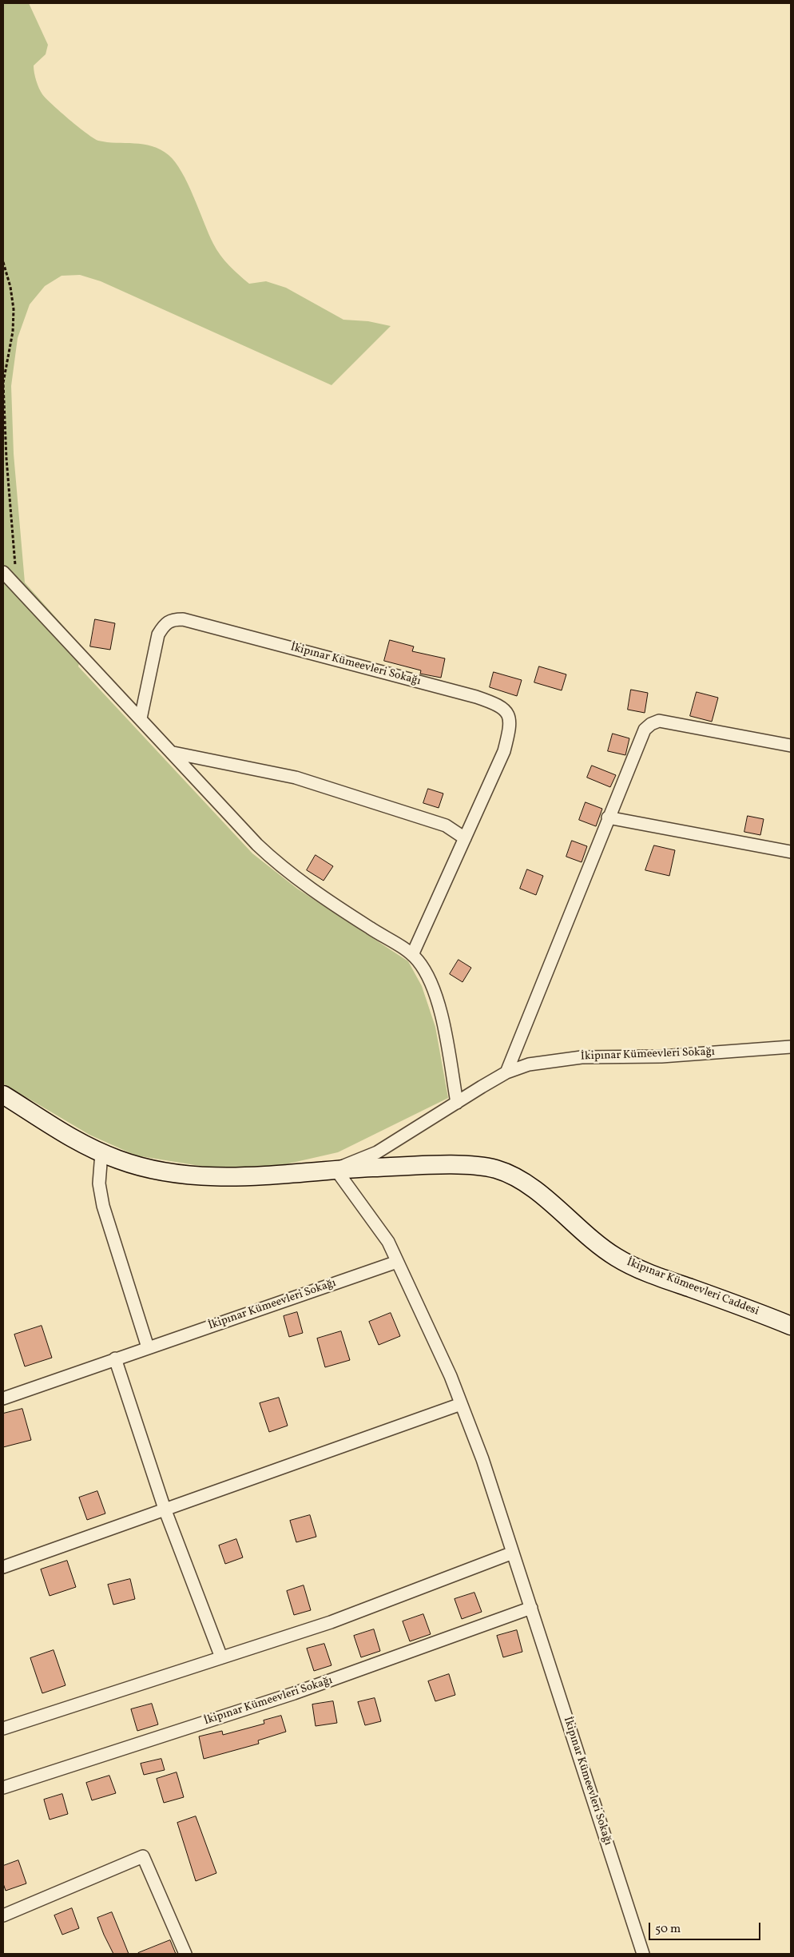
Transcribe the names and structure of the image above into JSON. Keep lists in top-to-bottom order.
{
  "streets": {
    "street": ["İkipınar Kümeevleri Sokağı", "İkipınar Kümeevleri Caddesi"]
  },
  "crossings": [
    ["İkipınar Kümeevleri Sokağı", "İkipınar Kümeevleri Caddesi"]
  ],
  "scale_bar": "50 m"
}
